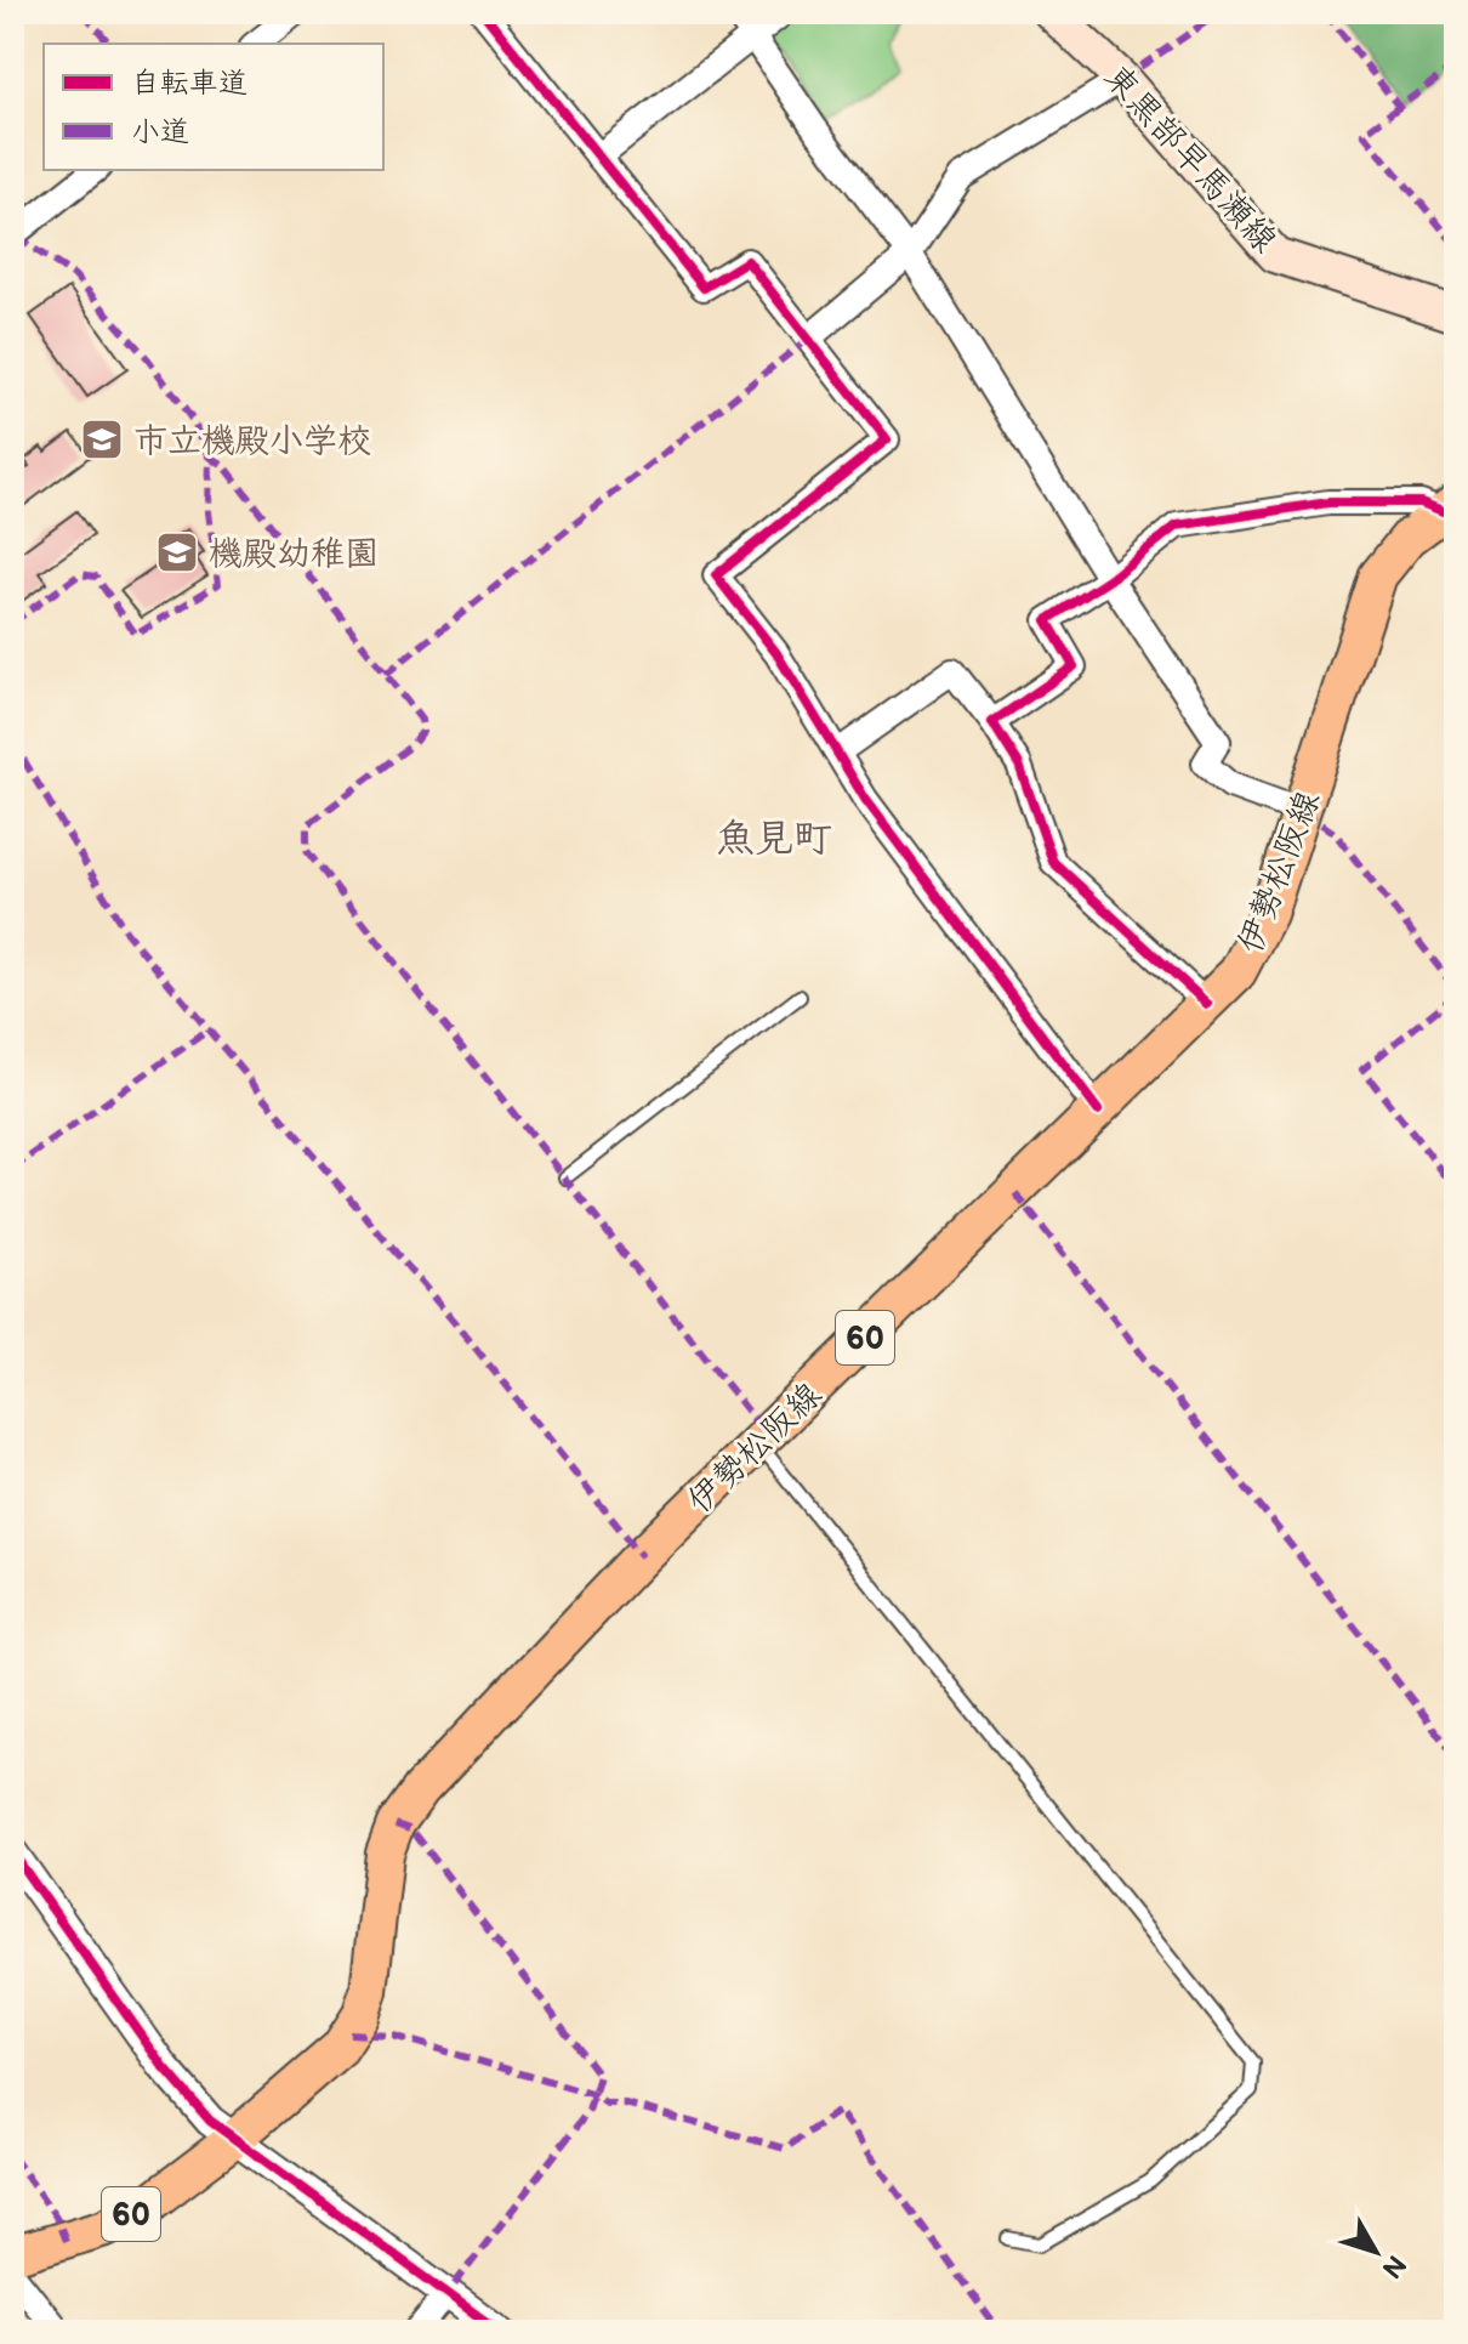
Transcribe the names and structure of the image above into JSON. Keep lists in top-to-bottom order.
{
  "streets": {
    "main road": ["東黒部早馬瀬線", "伊勢松阪線", "60"]
  },
  "districts": ["魚見町"],
  "places": {
    "school or university": ["市立機殿小学校", "機殿幼稚園"]
  },
  "legend": ["自転車道", "小道"],
  "north": "bottom right"
}
